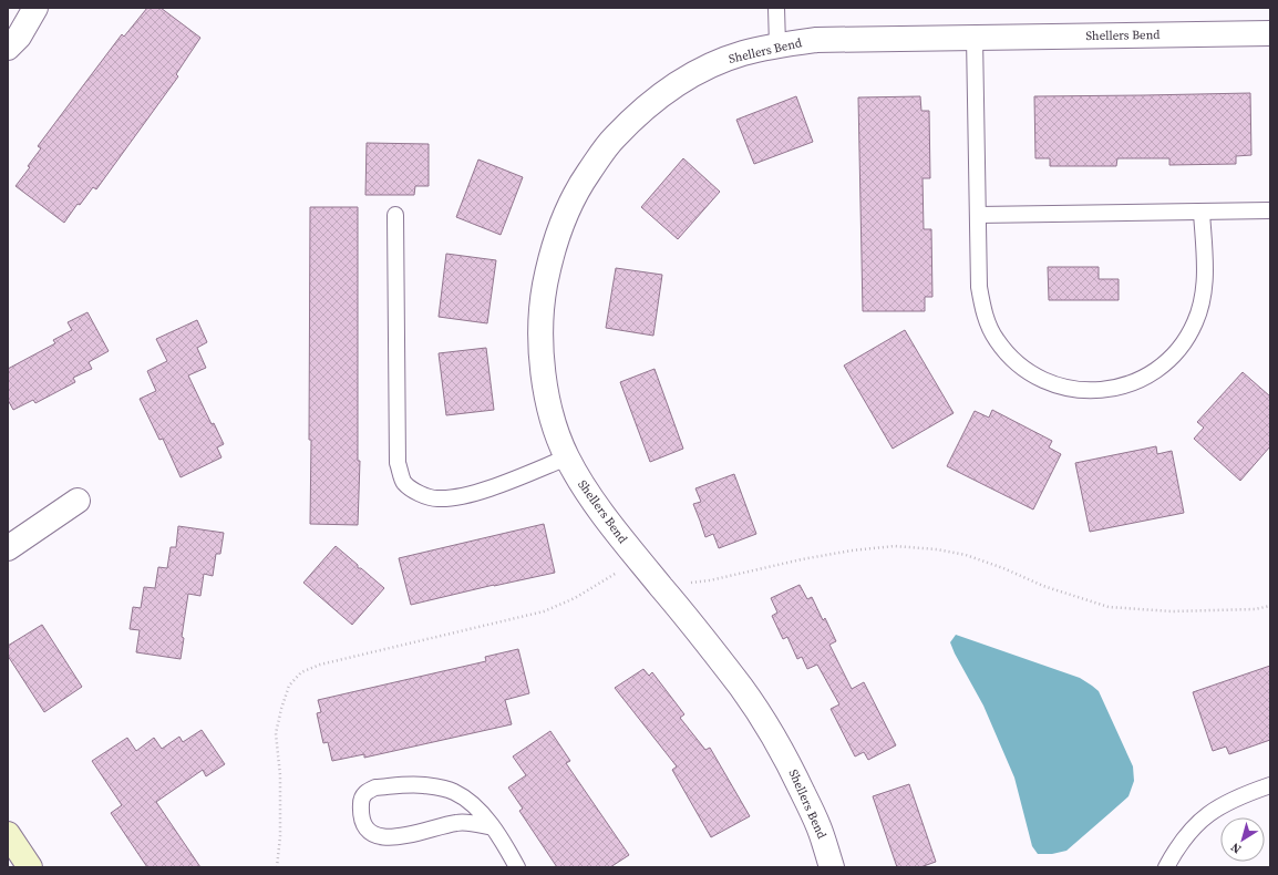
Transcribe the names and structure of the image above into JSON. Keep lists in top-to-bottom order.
{
  "streets": {
    "street": ["Shellers Bend"]
  },
  "north": "bottom left"
}
